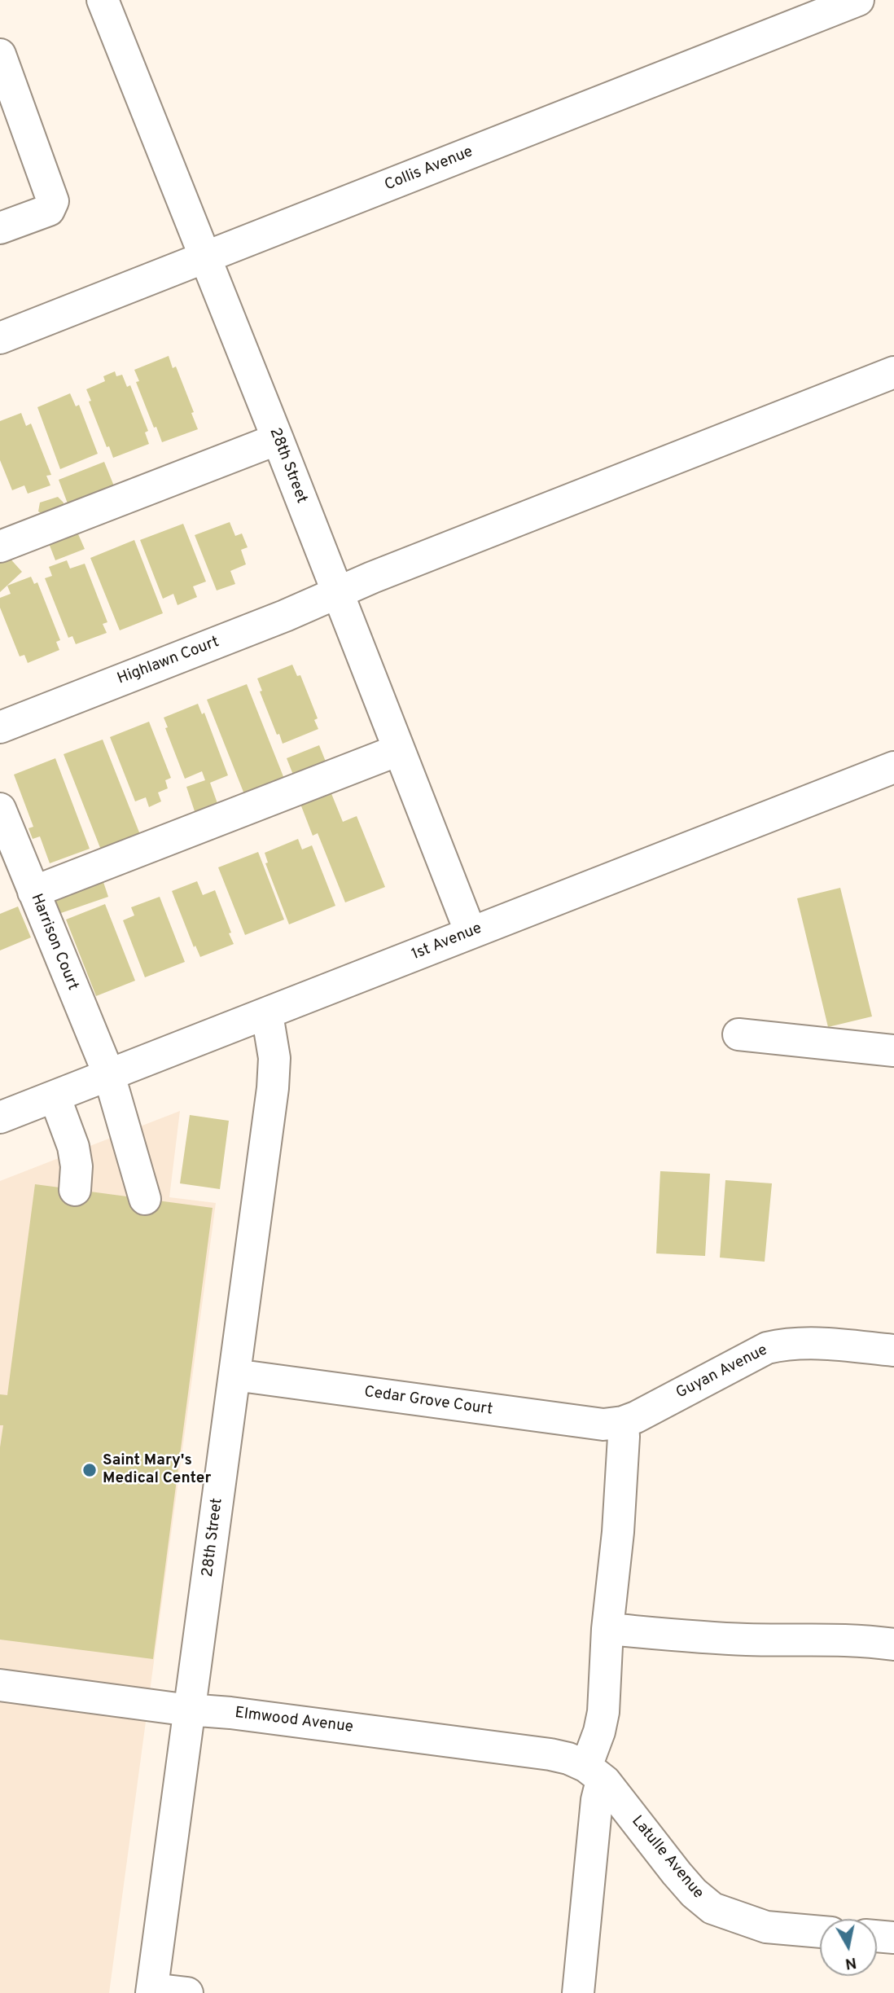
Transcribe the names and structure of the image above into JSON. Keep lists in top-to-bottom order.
{
  "streets": {
    "street": [
      "Collis Avenue",
      "28th Street",
      "Highlawn Court",
      "Harrison Court",
      "1st Avenue",
      "Guyan Avenue",
      "Cedar Grove Court",
      "Elmwood Avenue",
      "Latulle Avenue"
    ]
  },
  "crossings": [
    ["Collis Avenue", "28th Street"],
    ["28th Street", "Highlawn Court"],
    ["28th Street", "1st Avenue"],
    ["28th Street", "Cedar Grove Court"],
    ["28th Street", "Elmwood Avenue"],
    ["Harrison Court", "1st Avenue"],
    ["Guyan Avenue", "Cedar Grove Court"],
    ["Elmwood Avenue", "Latulle Avenue"]
  ],
  "places": ["Saint Mary's Medical Center"],
  "north": "bottom"
}
